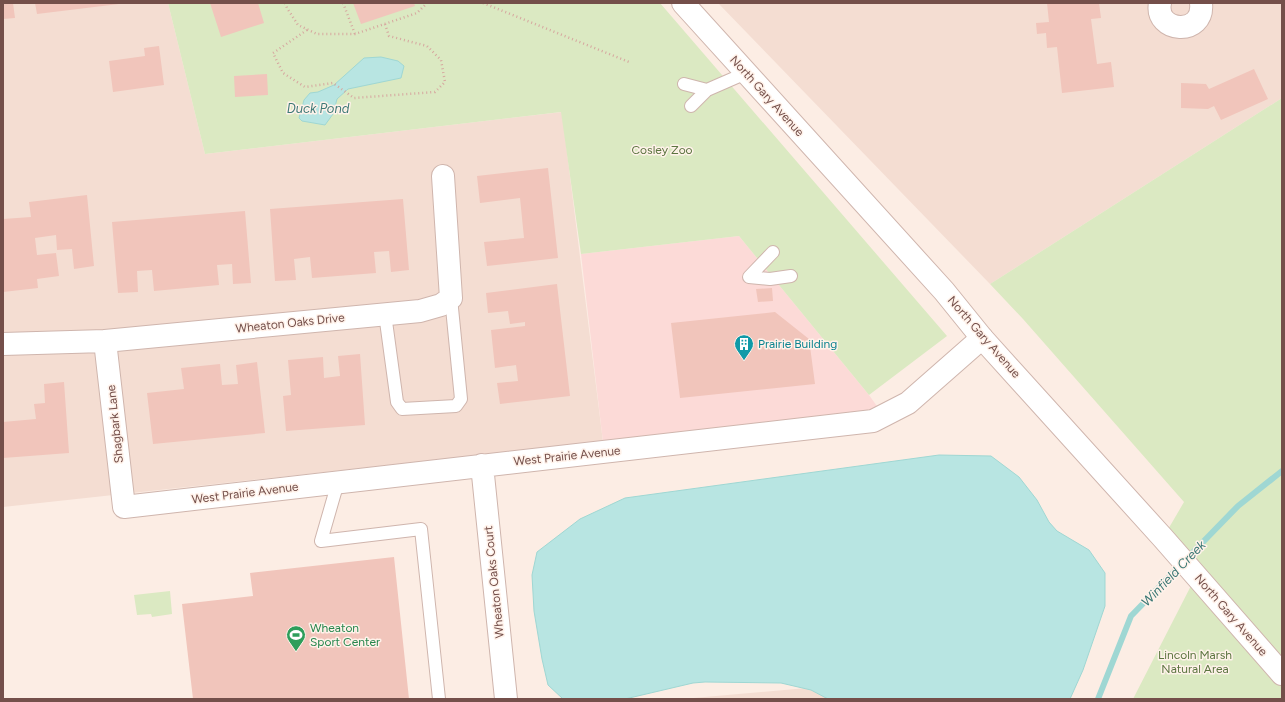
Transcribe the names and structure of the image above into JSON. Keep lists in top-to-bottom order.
{
  "streets": {
    "street": [
      "North Gary Avenue",
      "Wheaton Oaks Drive",
      "Shagbark Lane",
      "West Prairie Avenue",
      "Wheaton Oaks Court"
    ]
  },
  "crossings": [
    ["North Gary Avenue", "West Prairie Avenue"],
    ["Wheaton Oaks Drive", "Shagbark Lane"],
    ["Shagbark Lane", "West Prairie Avenue"],
    ["West Prairie Avenue", "Wheaton Oaks Court"]
  ],
  "water": ["Duck Pond", "Winfield Creek"],
  "parks": ["Cosley Zoo", "Lincoln Marsh Natural Area"],
  "places": {
    "building": ["Prairie Building"],
    "sports": ["Wheaton Sport Center"]
  }
}
